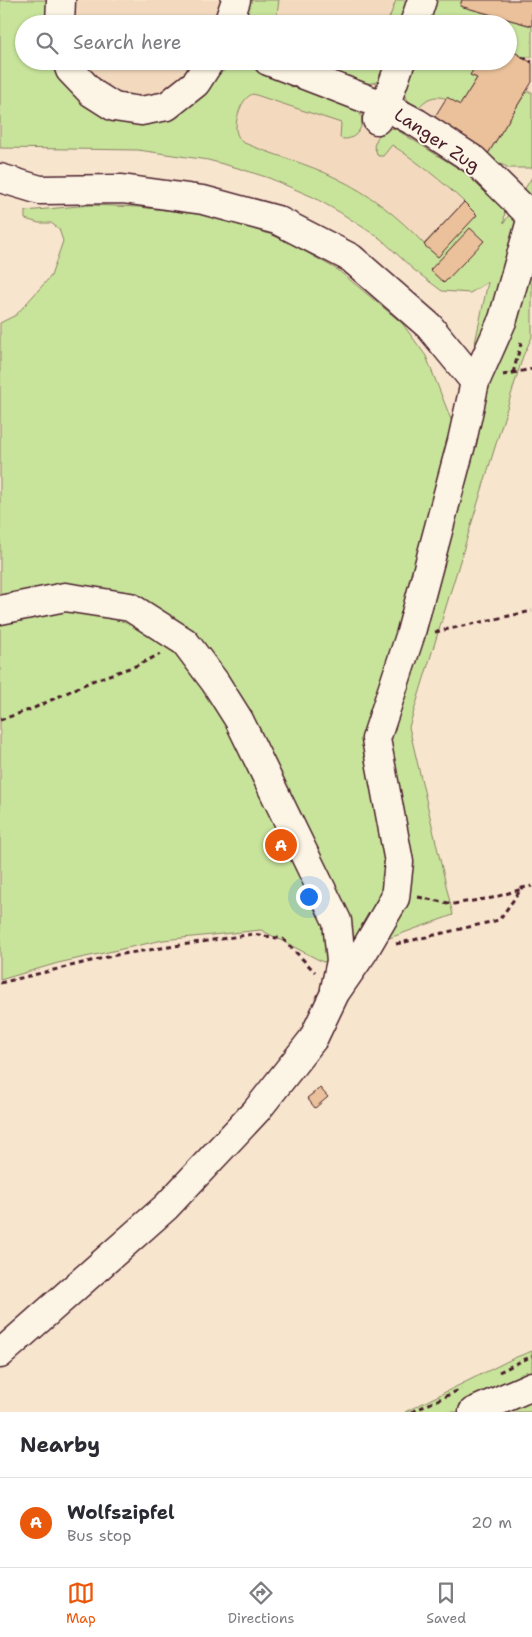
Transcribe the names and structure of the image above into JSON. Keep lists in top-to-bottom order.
{
  "streets": {
    "street": ["Langer Zug"]
  },
  "page": {
    "search": "Search here",
    "pins": "A",
    "heading": "Nearby",
    "list": [
      {
        "mark": "A",
        "name": "Wolfszipfel",
        "note": "Bus stop",
        "value": "20 m"
      }
    ],
    "nav": ["Map", "Directions", "Saved"]
  }
}
